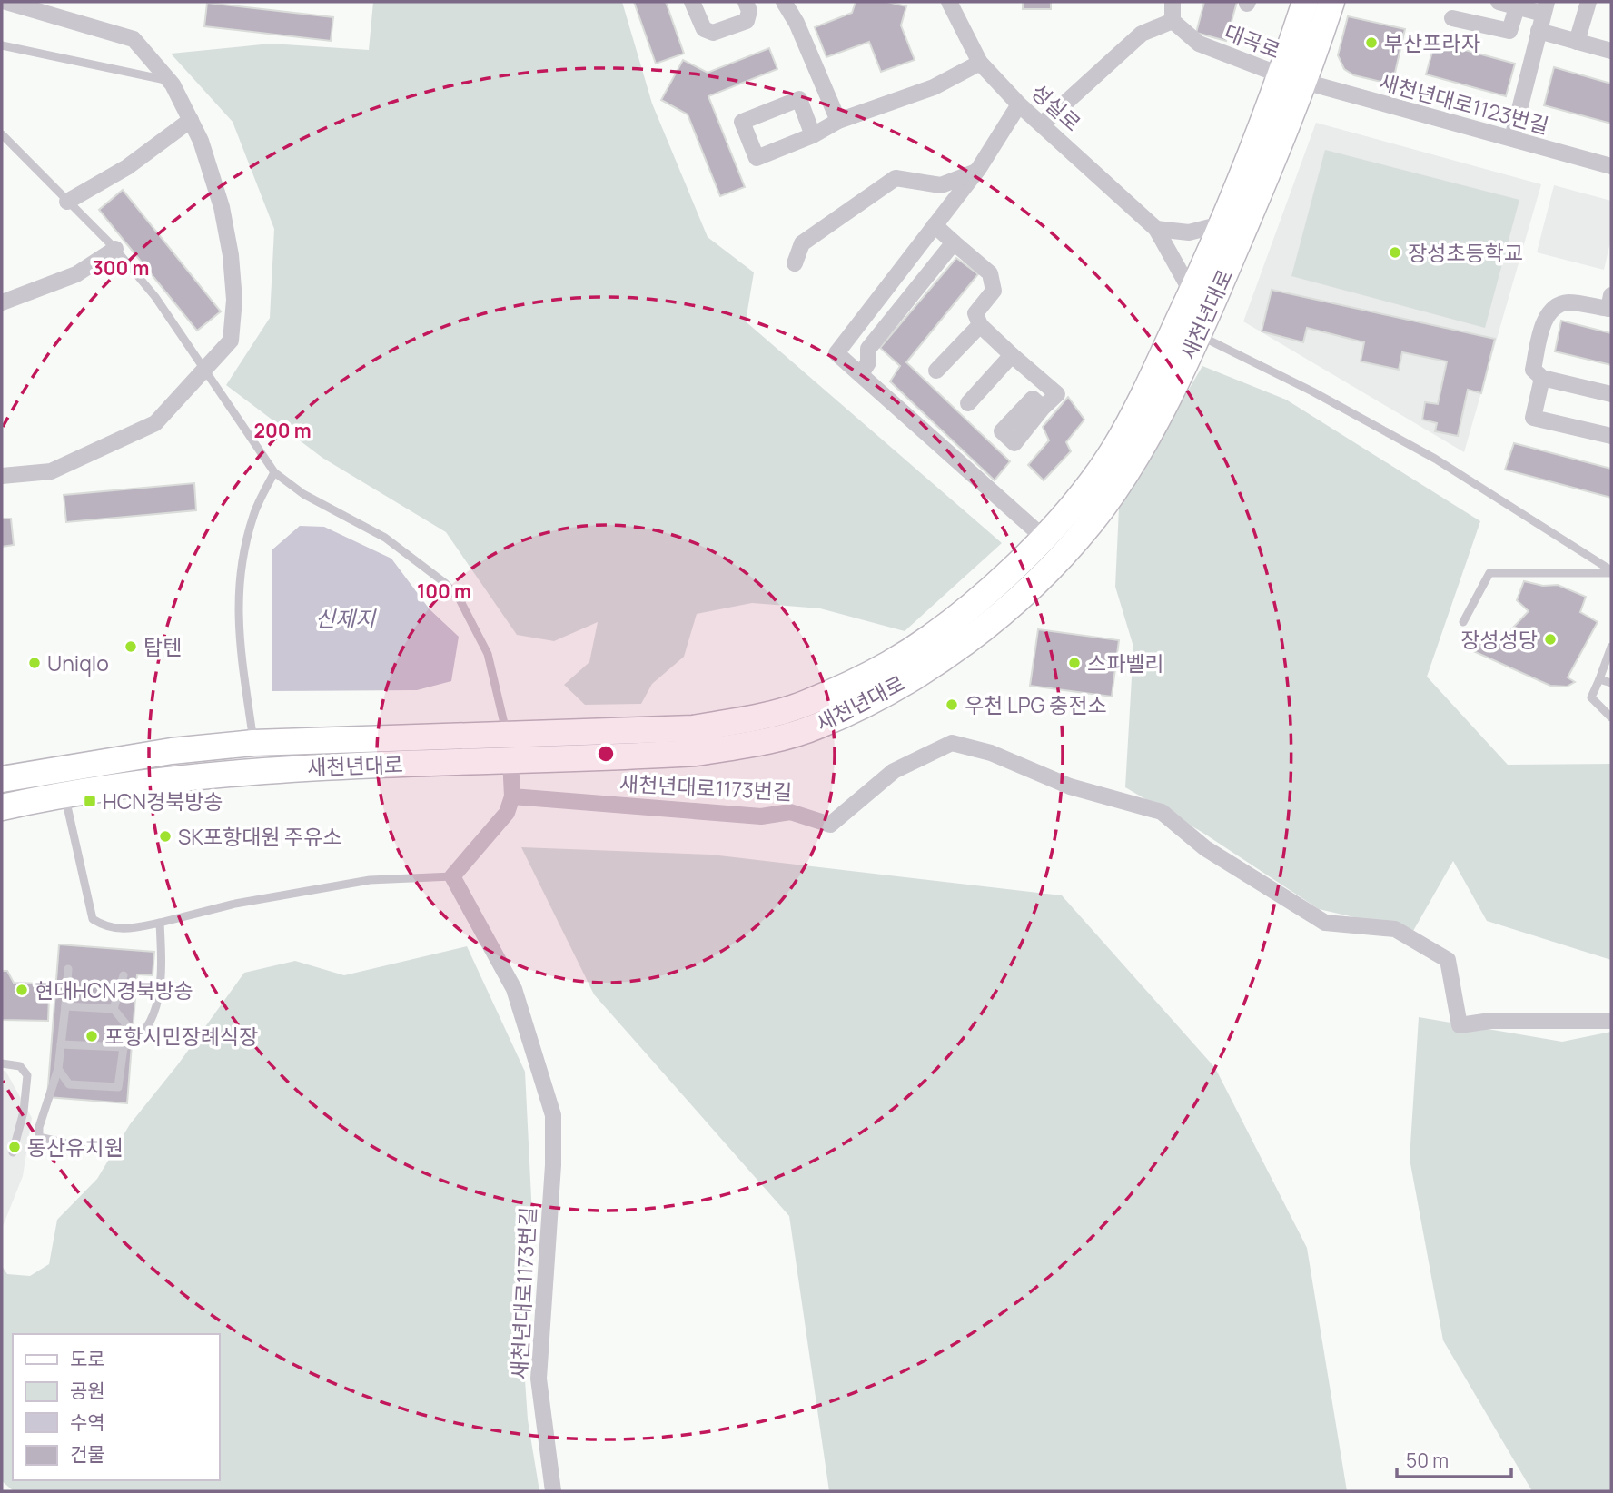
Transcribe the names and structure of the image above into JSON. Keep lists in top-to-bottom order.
{
  "streets": {
    "main road": ["새천년대로"],
    "street": [
      "대곡로",
      "새천년대로1123번길",
      "성실로",
      "새천년대로1173번길"
    ]
  },
  "crossings": [
    ["대곡로", "새천년대로1123번길"],
    ["대곡로", "새천년대로"],
    ["새천년대로1123번길", "새천년대로"],
    ["성실로", "새천년대로"]
  ],
  "water": ["신제지"],
  "places": {
    "other": [
      "부산프라자",
      "장성초등학교",
      "장성성당",
      "탑텐",
      "Uniqlo",
      "스파벨리",
      "우천 LPG 충전소",
      "SK포항대원 주유소",
      "현대HCN경북방송",
      "포항시민장례식장",
      "동산유치원"
    ],
    "transit": ["HCN경북방송"]
  },
  "legend": [
    "도로",
    "공원",
    "수역",
    "건물"
  ],
  "scale_bar": "50 m",
  "rings": ["300 m", "200 m", "100 m"]
}
